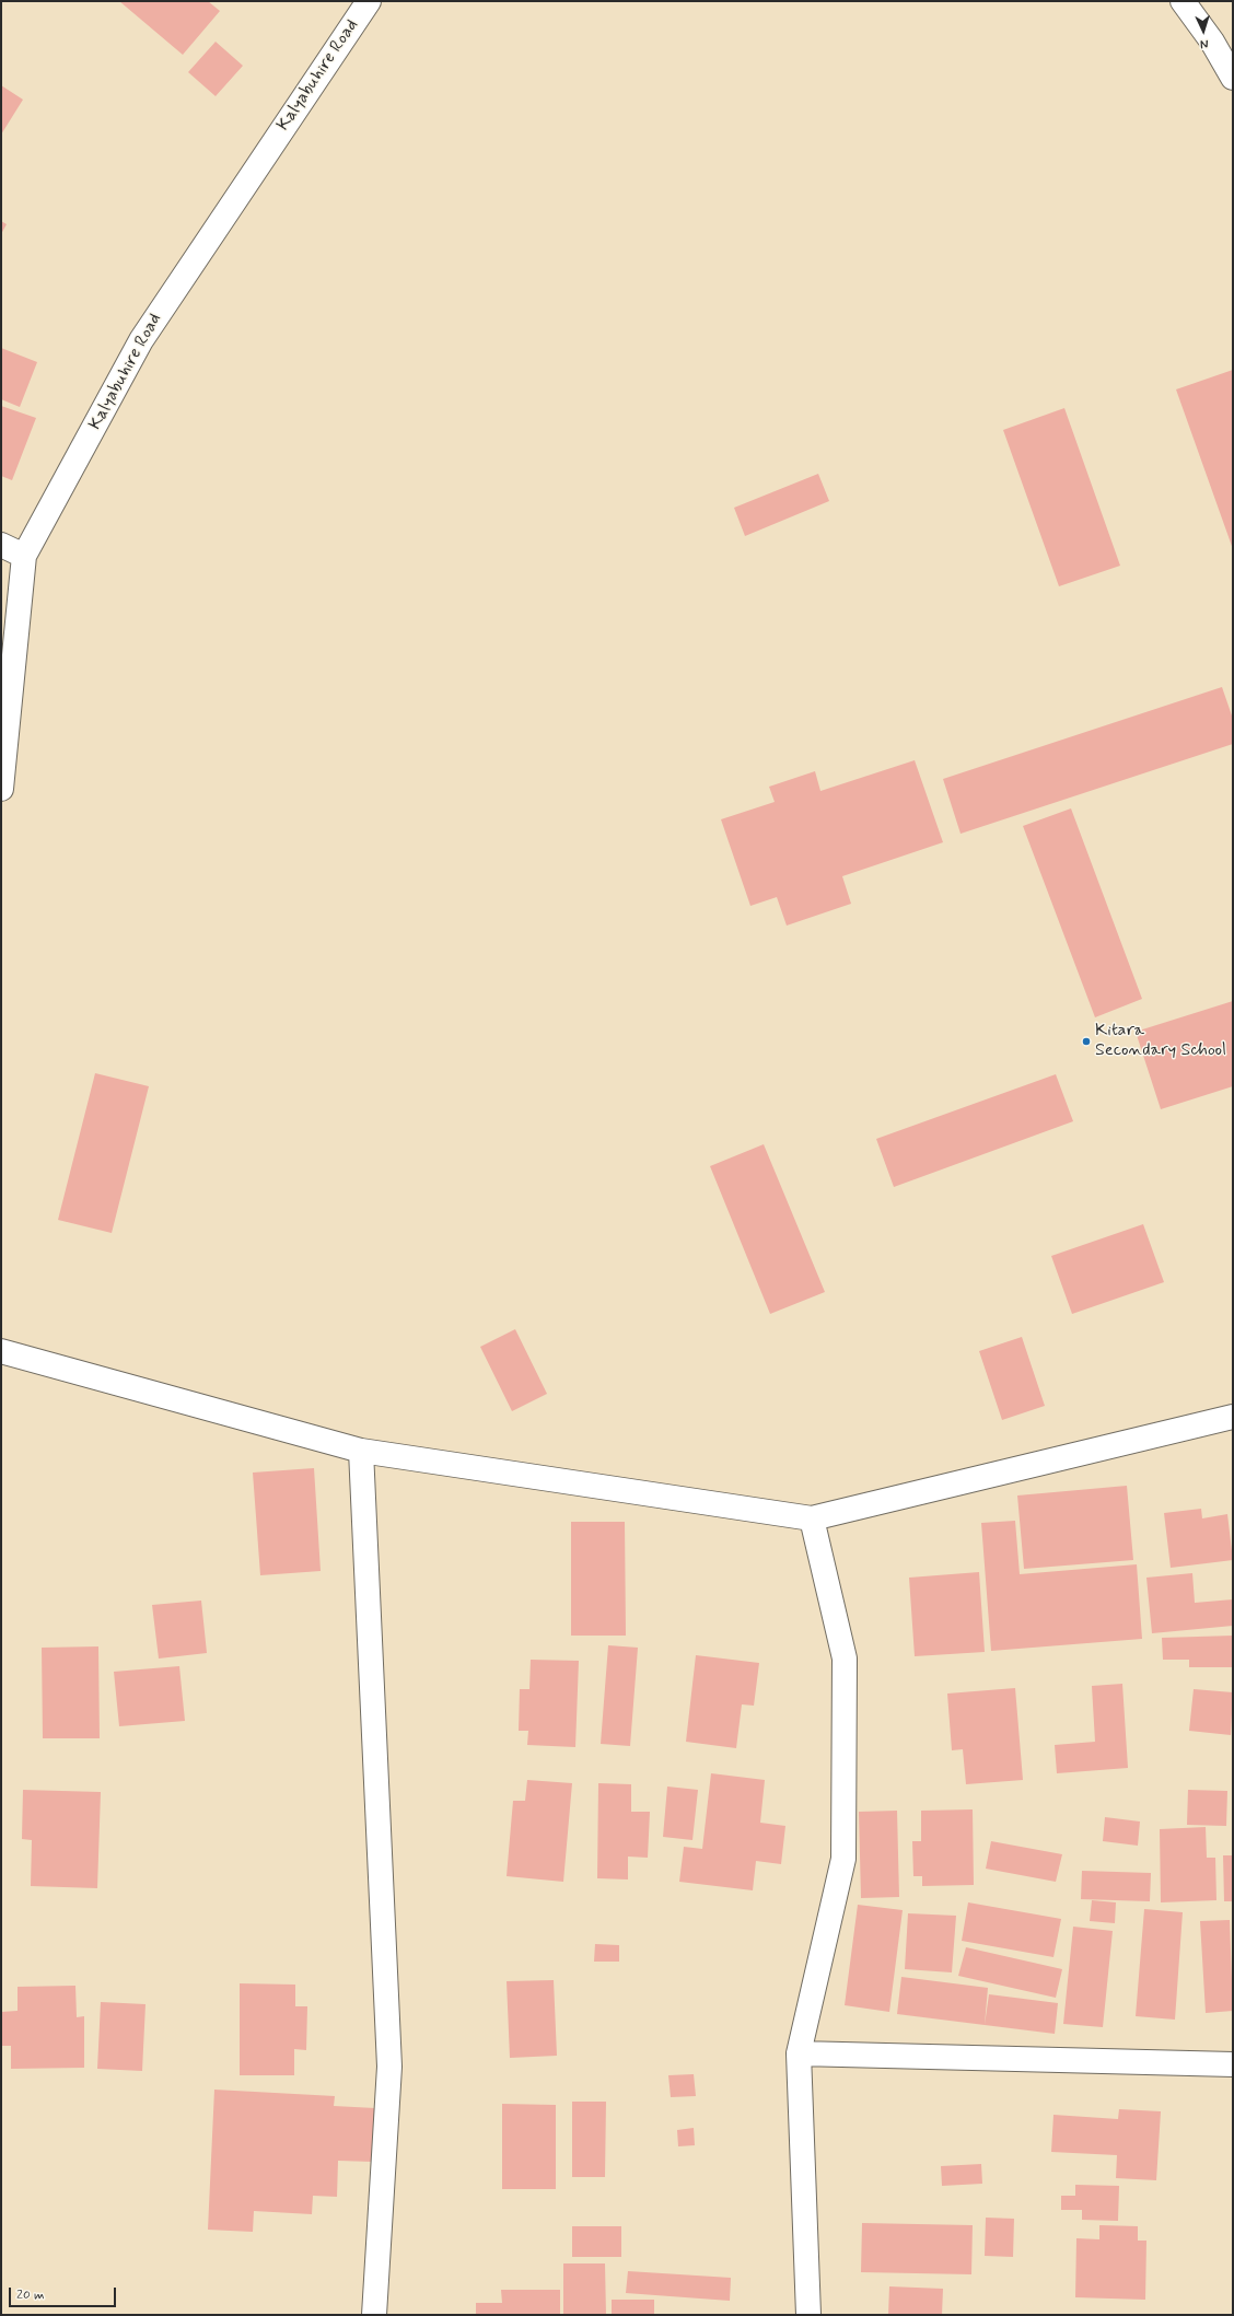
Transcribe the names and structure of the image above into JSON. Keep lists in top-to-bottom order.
{
  "streets": {
    "street": ["Kalyabuhire Road"]
  },
  "places": ["Kitara Secondary School"],
  "scale_bar": "20 m",
  "north": "bottom"
}
